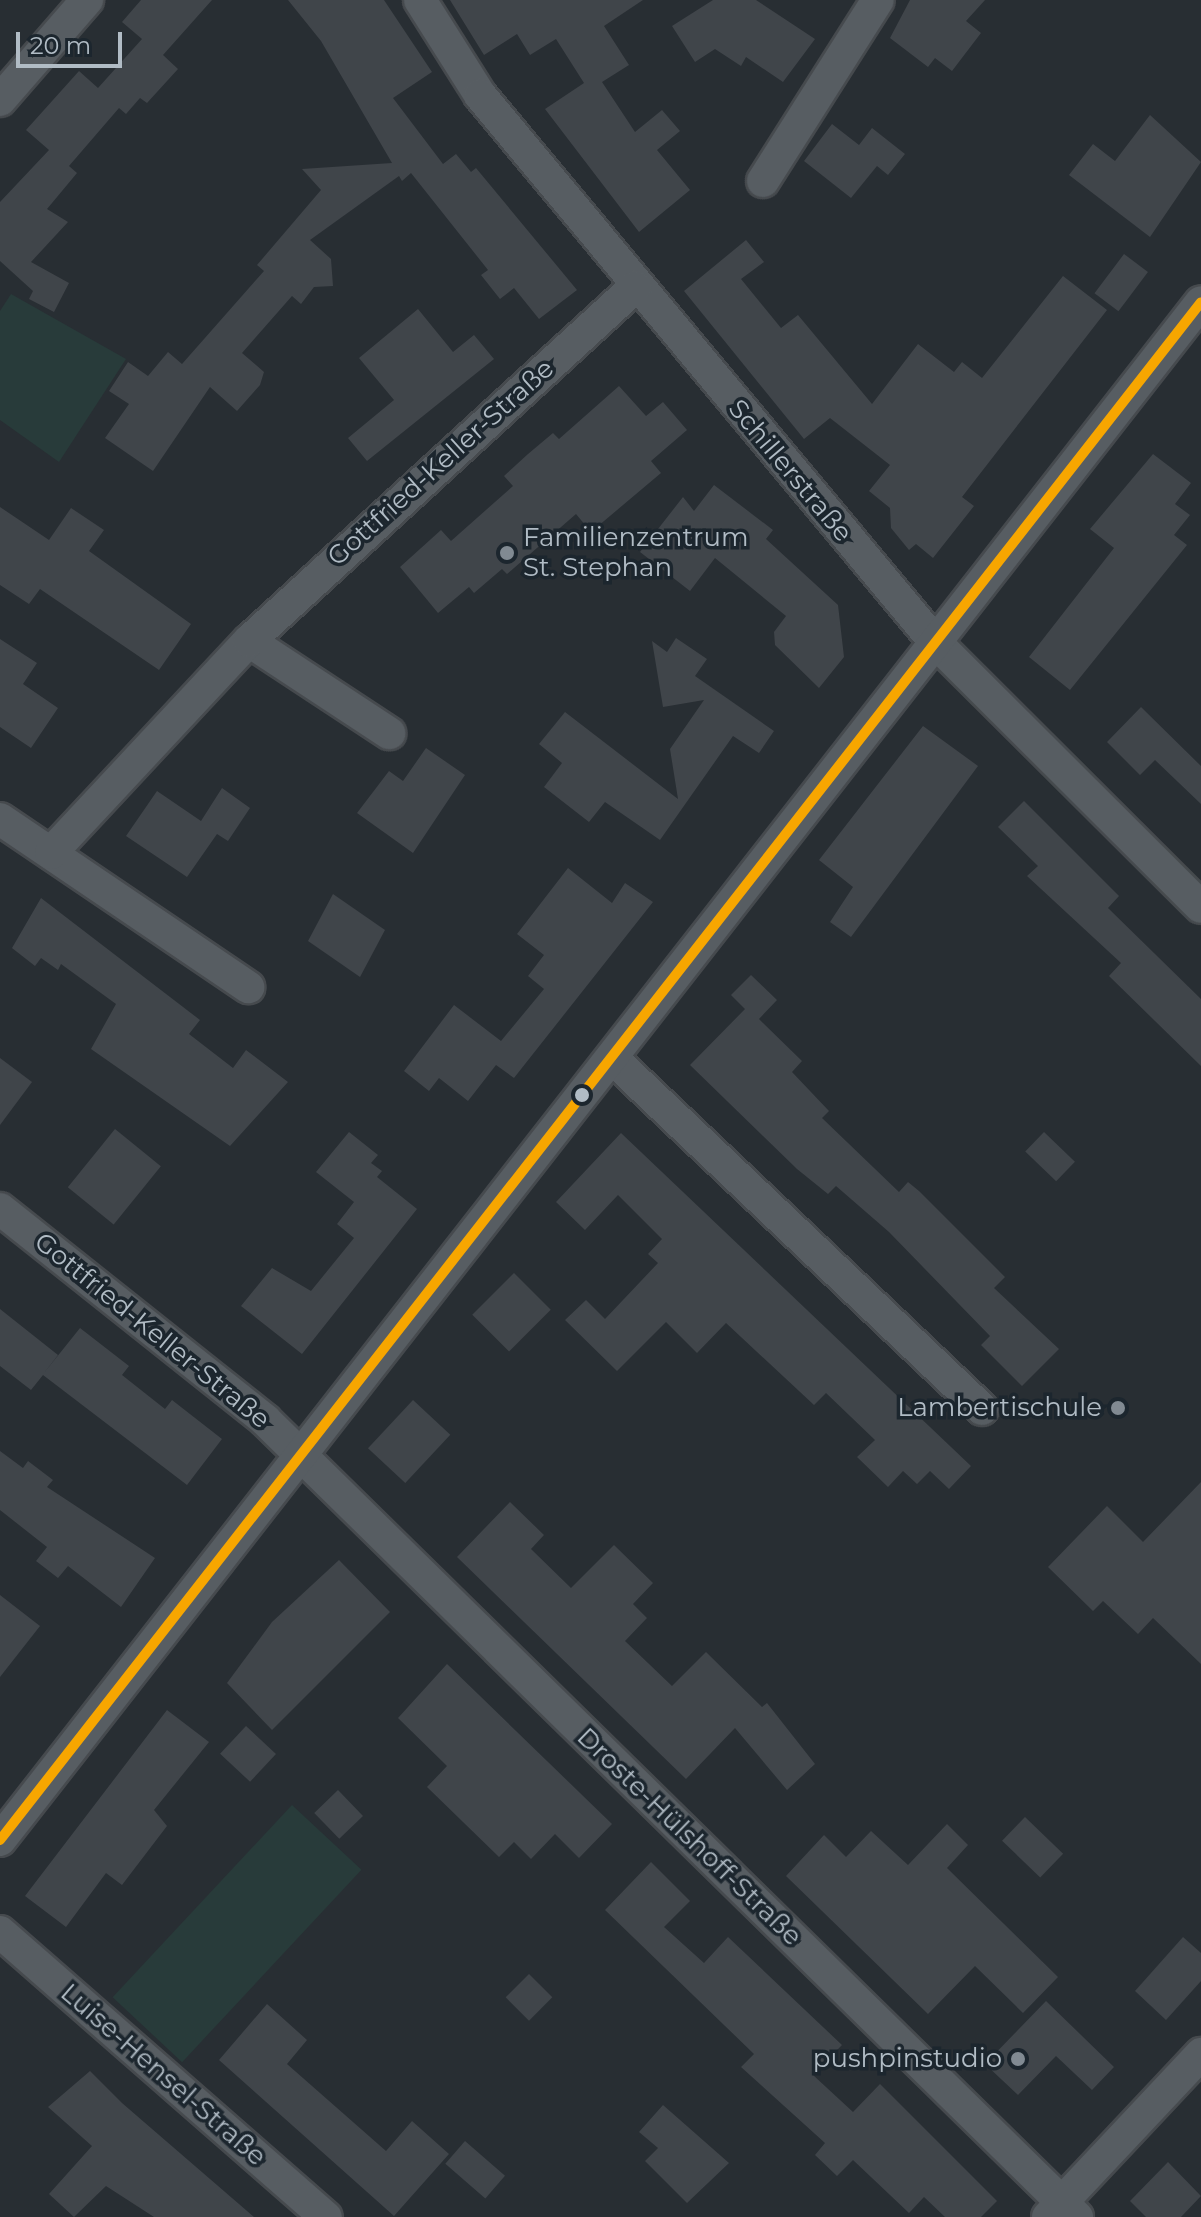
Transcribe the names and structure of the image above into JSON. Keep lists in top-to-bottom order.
{
  "streets": {
    "street": [
      "Gottfried-Keller-Straße",
      "Schillerstraße",
      "Droste-Hülshoff-Straße",
      "Luise-Hensel-Straße"
    ]
  },
  "crossings": [
    ["Gottfried-Keller-Straße", "Schillerstraße"],
    ["Gottfried-Keller-Straße", "Droste-Hülshoff-Straße"]
  ],
  "places": ["Familienzentrum St. Stephan", "Lambertischule", "pushpinstudio"],
  "scale_bar": "20 m"
}
